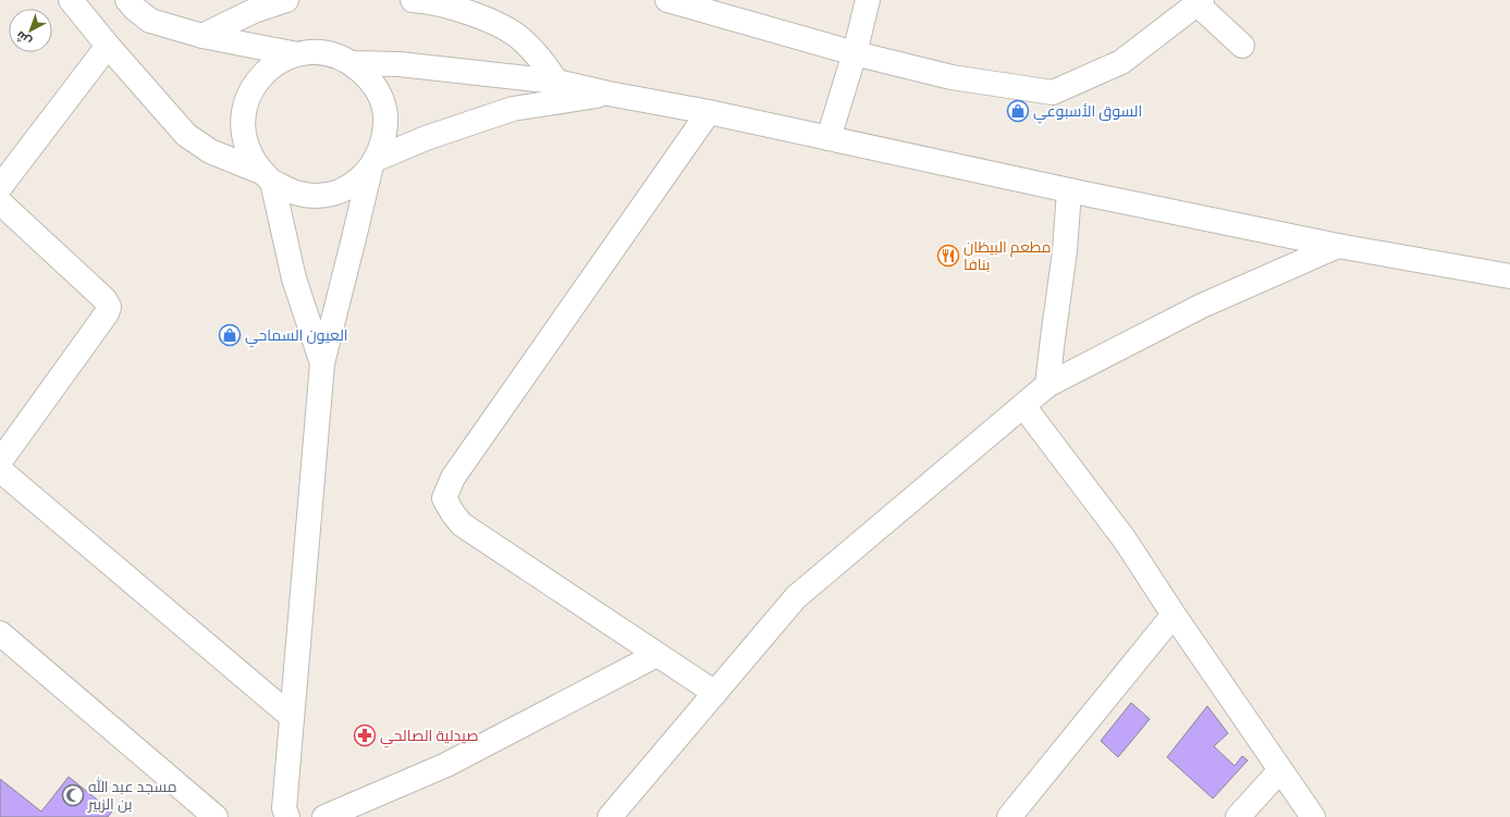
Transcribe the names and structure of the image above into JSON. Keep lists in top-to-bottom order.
{
  "places": {
    "shop": ["السوق الأسبوعي", "العيون السماحي"],
    "restaurant": ["مطعم البيظان بنافا"],
    "pharmacy": ["صيدلية الصالحي"],
    "mosque": ["مسجد عبد الله بن الزبير"]
  },
  "north": "bottom left"
}
